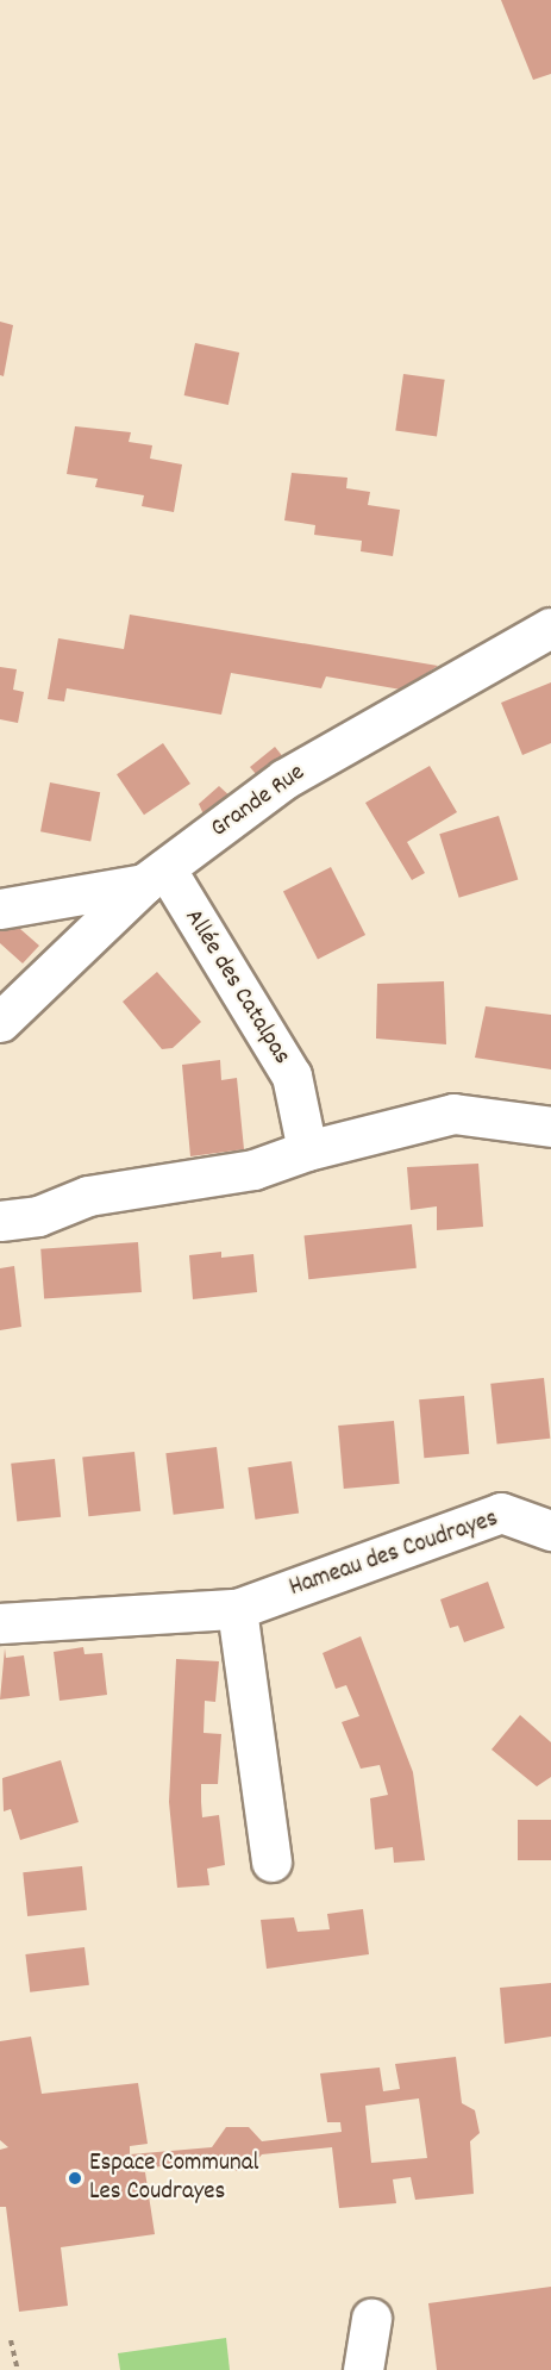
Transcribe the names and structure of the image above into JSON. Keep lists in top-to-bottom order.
{
  "streets": {
    "street": ["Grande Rue", "Allée des Catalpas", "Hameau des Coudrayes"]
  },
  "crossings": [
    ["Grande Rue", "Allée des Catalpas"]
  ],
  "places": ["Espace Communal Les Coudrayes"]
}
